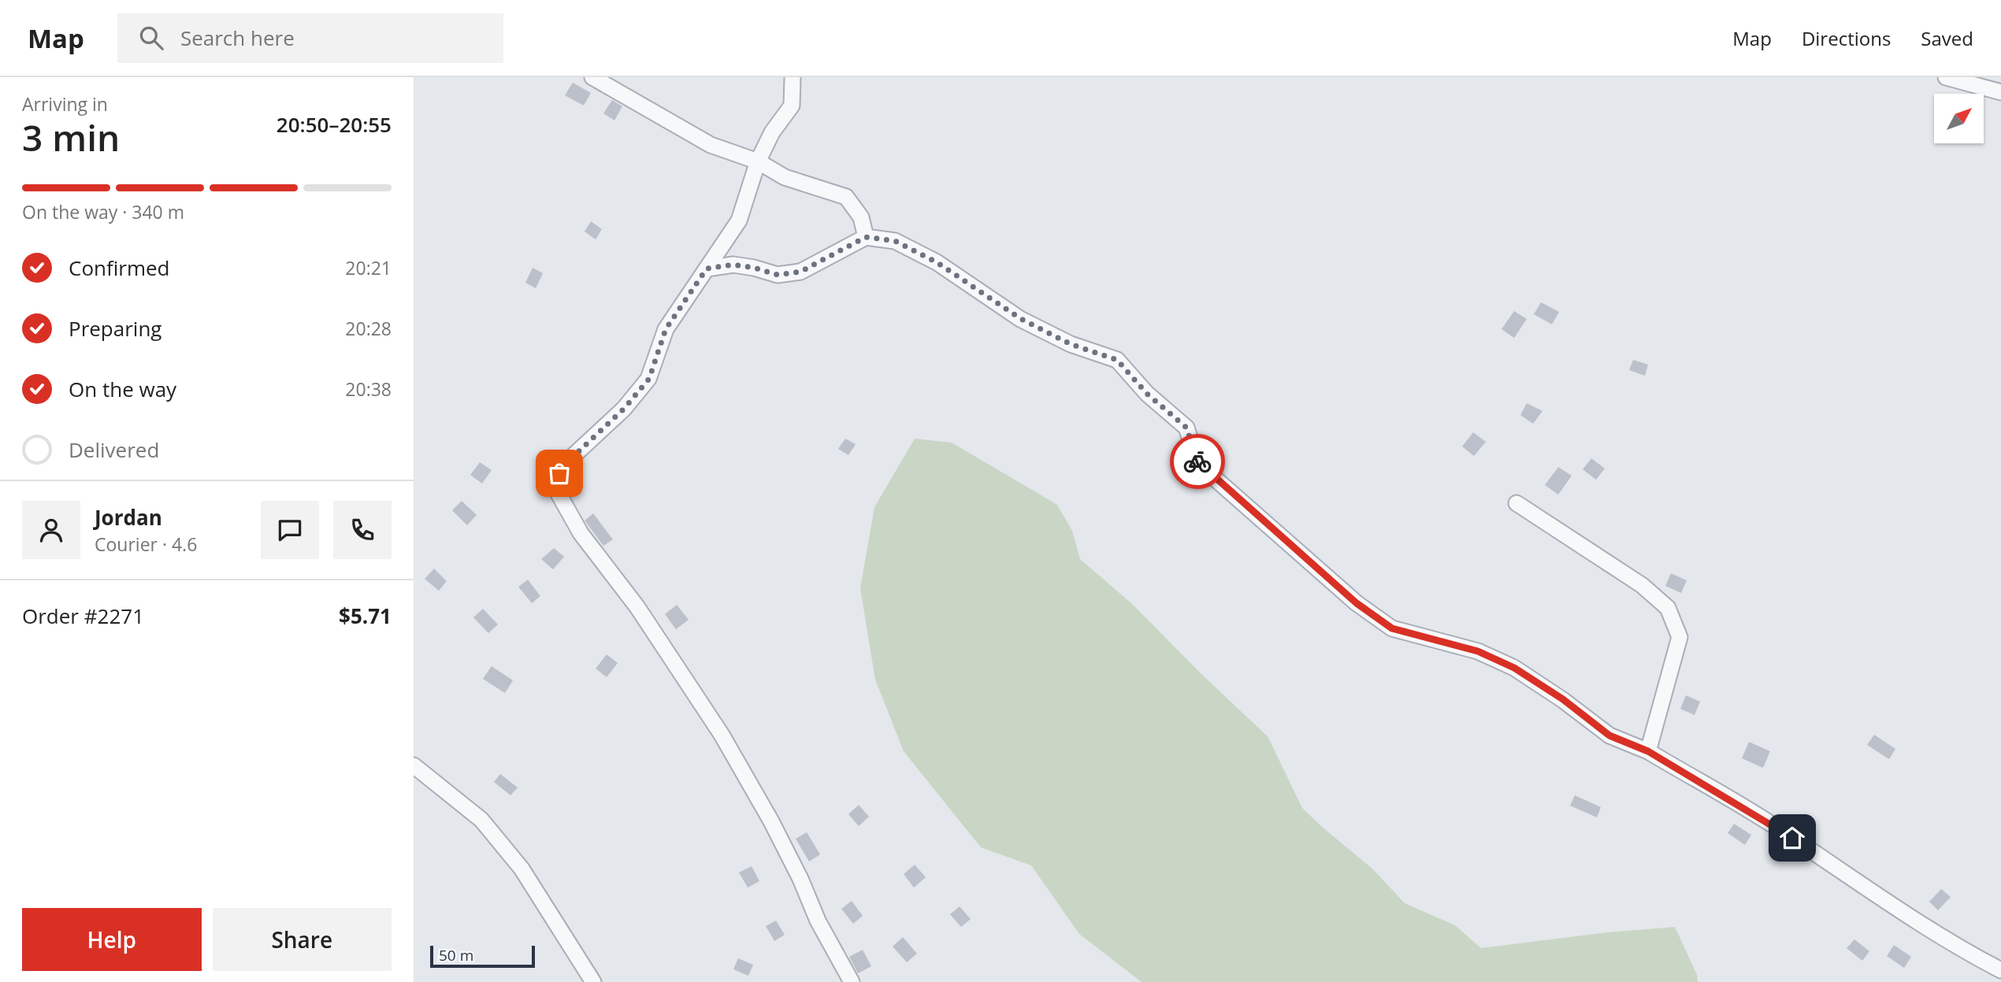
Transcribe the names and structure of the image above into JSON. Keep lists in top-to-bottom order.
{
  "scale_bar": "50 m",
  "north": "top right",
  "page": {
    "header": "Map",
    "search": "Search here",
    "nav": ["Map", "Directions", "Saved"],
    "heading": ["3 min", "Arriving in", "20:50–20:55"],
    "panel": [
      "Jordan",
      "Courier · 4.6",
      "Order #2271",
      "$5.71"
    ],
    "bar": "On the way · 340 m",
    "list": [
      ["Confirmed", "20:21"],
      ["Preparing", "20:28"],
      ["On the way", "20:38"],
      "Delivered"
    ],
    "buttons": ["Help", "Share"],
    "scale": "50 m"
  }
}
